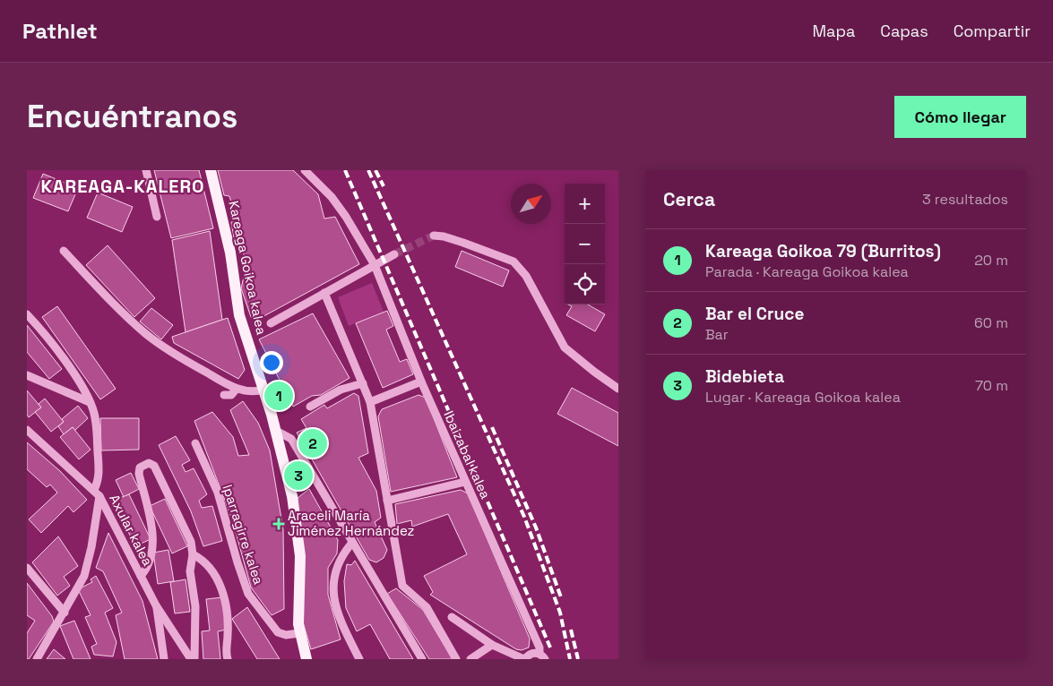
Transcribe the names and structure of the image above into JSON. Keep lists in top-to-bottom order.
{
  "streets": {
    "main road": ["Kareaga Goikoa kalea"],
    "street": ["Ibaizabal kalea", "Axular kalea", "Iparragirre kalea"]
  },
  "crossings": [
    ["Kareaga Goikoa kalea", "Iparragirre kalea"]
  ],
  "districts": ["KAREAGA-KALERO"],
  "places": {
    "health": ["Araceli María Jiménez Hernández"]
  },
  "north": "top right",
  "page": {
    "header": "Pathlet",
    "nav": ["Mapa", "Capas", "Compartir"],
    "buttons": "Cómo llegar",
    "title": "Encuéntranos",
    "heading": ["Cerca", "3 resultados"],
    "map_buttons": ["+", "−"],
    "list": [
      {
        "mark": "1",
        "name": "Kareaga Goikoa 79 (Burritos)",
        "note": "Parada · Kareaga Goikoa kalea",
        "value": "20 m"
      },
      {
        "mark": "2",
        "name": "Bar el Cruce",
        "note": "Bar",
        "value": "60 m"
      },
      {
        "mark": "3",
        "name": "Bidebieta",
        "note": "Lugar · Kareaga Goikoa kalea",
        "value": "70 m"
      }
    ],
    "pins": ["1", "2", "3"]
  }
}
